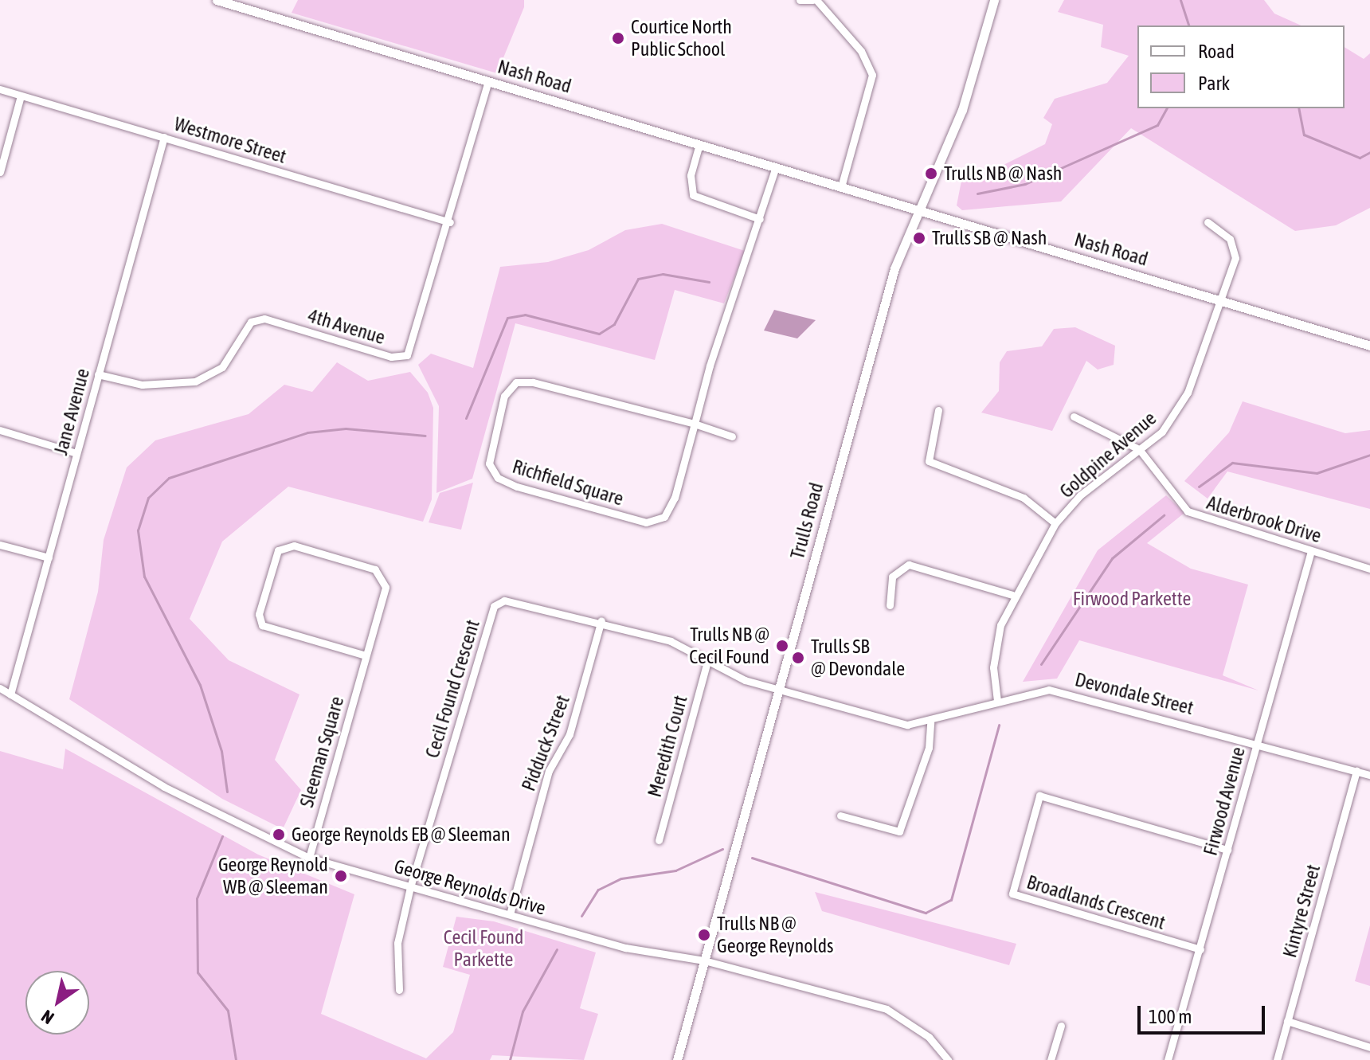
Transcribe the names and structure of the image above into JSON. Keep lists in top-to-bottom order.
{
  "streets": {
    "street": [
      "Nash Road",
      "Westmore Street",
      "4th Avenue",
      "Jane Avenue",
      "Goldpine Avenue",
      "Richfield Square",
      "Alderbrook Drive",
      "Trulls Road",
      "Cecil Found Crescent",
      "Devondale Street",
      "Pidduck Street",
      "Meredith Court",
      "Sleeman Square",
      "Firwood Avenue",
      "George Reynolds Drive",
      "Broadlands Crescent",
      "Kintyre Street"
    ]
  },
  "crossings": [
    ["Nash Road", "4th Avenue"],
    ["Nash Road", "Goldpine Avenue"],
    ["Nash Road", "Richfield Square"],
    ["Nash Road", "Trulls Road"],
    ["Westmore Street", "4th Avenue"],
    ["Westmore Street", "Jane Avenue"],
    ["4th Avenue", "Jane Avenue"],
    ["Jane Avenue", "George Reynolds Drive"],
    ["Goldpine Avenue", "Alderbrook Drive"],
    ["Goldpine Avenue", "Devondale Street"],
    ["Alderbrook Drive", "Firwood Avenue"],
    ["Trulls Road", "Cecil Found Crescent"],
    ["Trulls Road", "Devondale Street"],
    ["Trulls Road", "George Reynolds Drive"],
    ["Cecil Found Crescent", "Devondale Street"],
    ["Cecil Found Crescent", "Pidduck Street"],
    ["Cecil Found Crescent", "Meredith Court"],
    ["Cecil Found Crescent", "George Reynolds Drive"],
    ["Devondale Street", "Firwood Avenue"],
    ["Devondale Street", "Kintyre Street"],
    ["Pidduck Street", "George Reynolds Drive"],
    ["Sleeman Square", "George Reynolds Drive"],
    ["Firwood Avenue", "Broadlands Crescent"]
  ],
  "parks": ["Firwood Parkette", "Cecil Found Parkette"],
  "places": [
    "Courtice North Public School",
    "Trulls NB @ Nash",
    "Trulls SB @ Nash",
    "Trulls NB @ Cecil Found",
    "Trulls SB @ Devondale",
    "George Reynolds EB @ Sleeman",
    "George Reynold WB @ Sleeman",
    "Trulls NB @ George Reynolds"
  ],
  "legend": ["Road", "Park"],
  "scale_bar": "100 m",
  "north": "bottom left"
}
